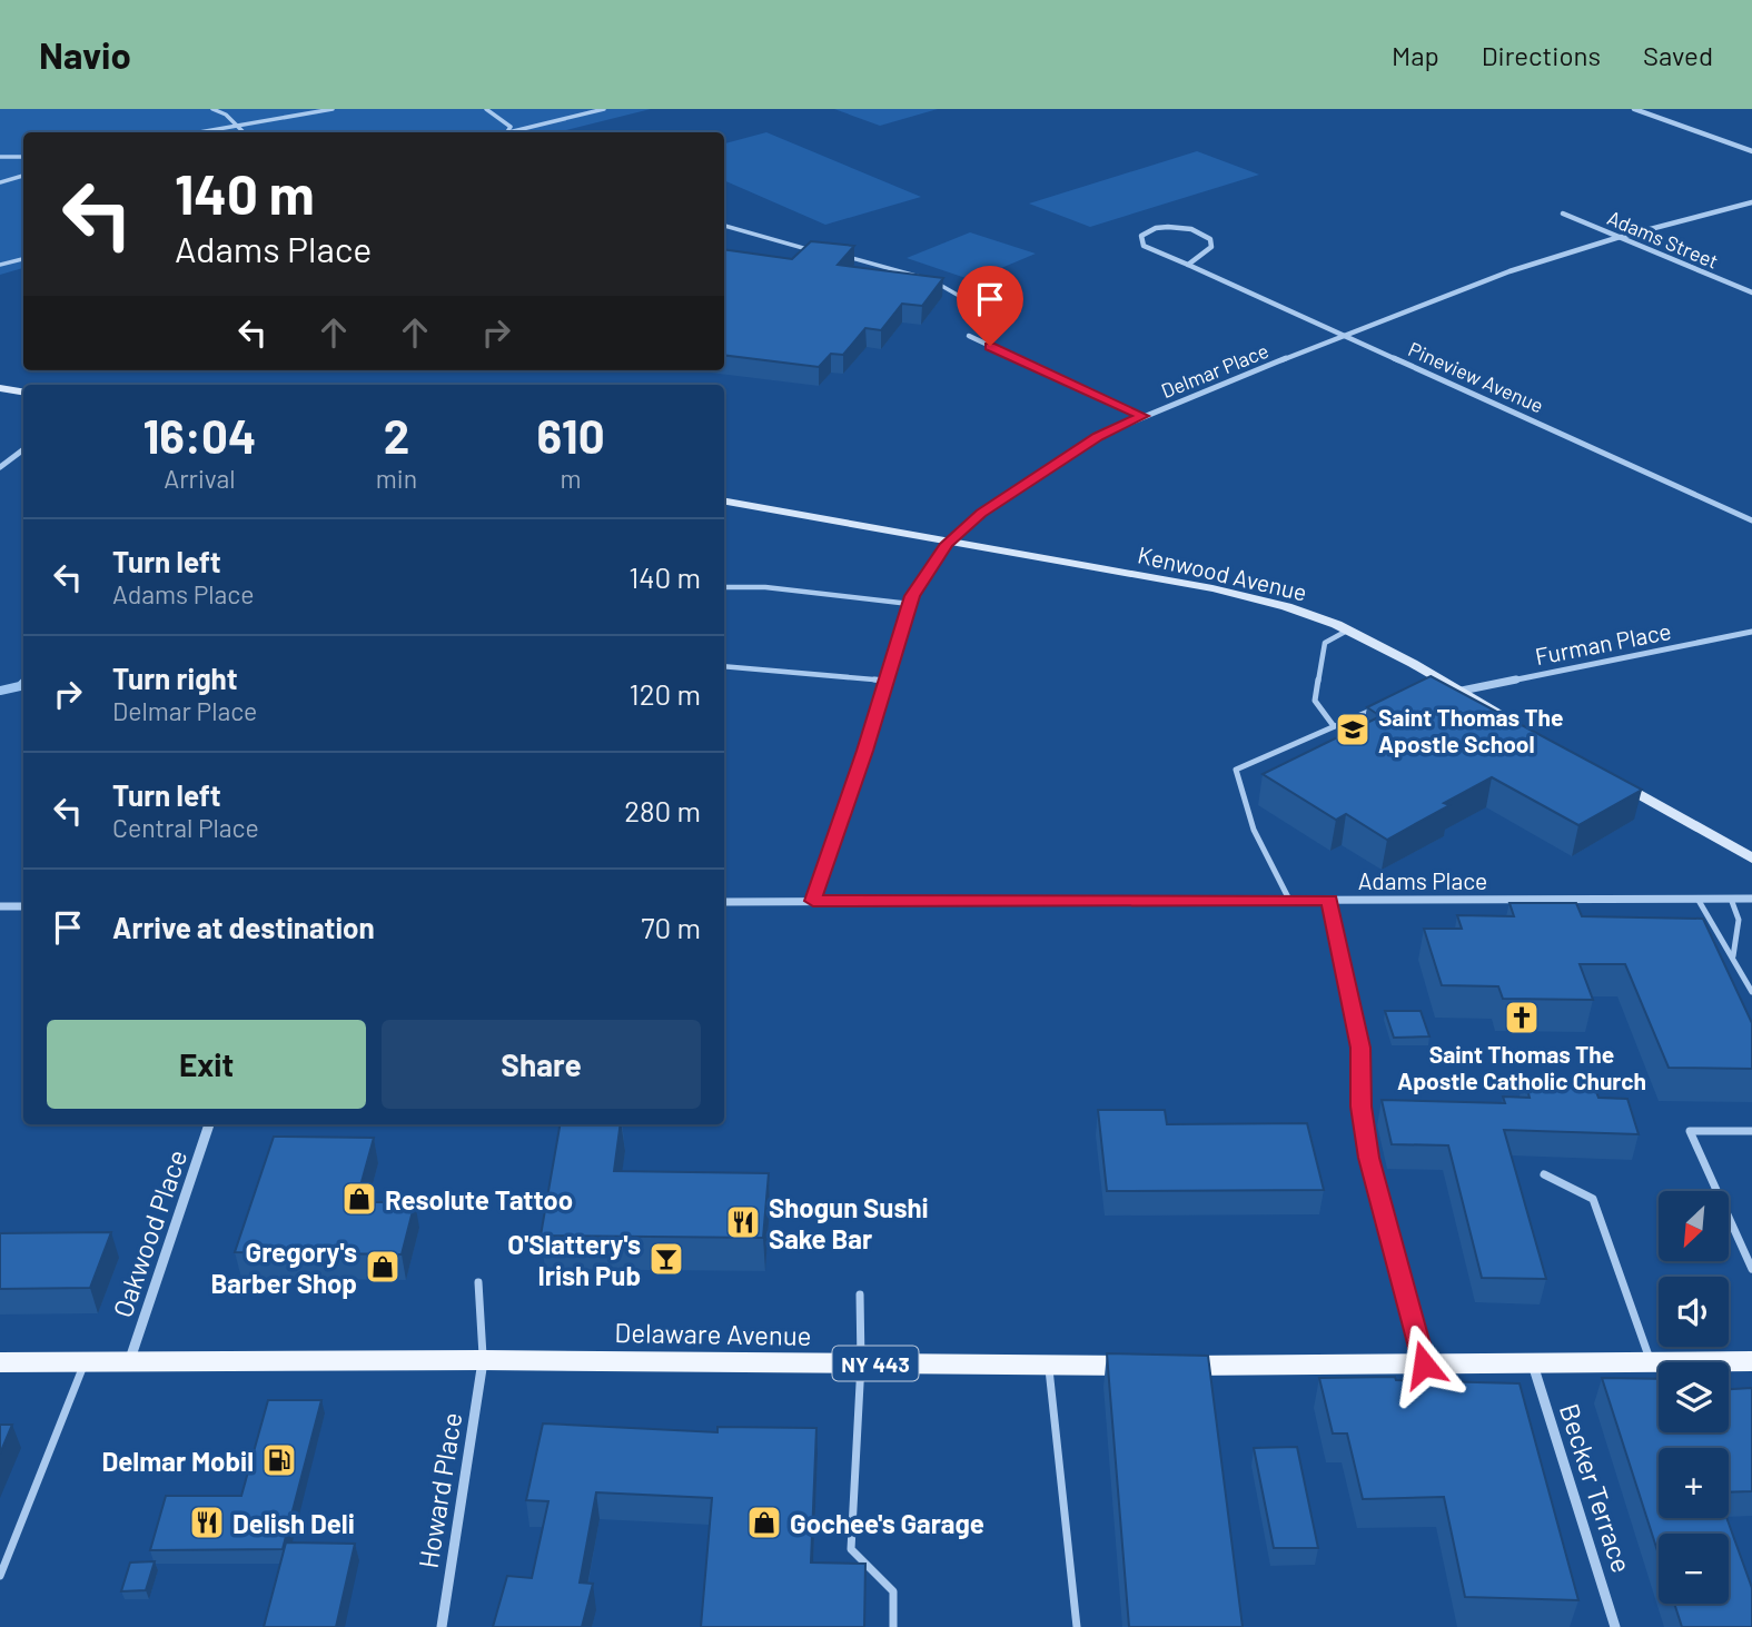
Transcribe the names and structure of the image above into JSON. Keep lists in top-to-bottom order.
{
  "streets": {
    "main road": ["Delaware Avenue", "NY 443"],
    "street": [
      "Adams Street",
      "Delmar Place",
      "Pineview Avenue",
      "Kenwood Avenue",
      "Furman Place",
      "Adams Place",
      "Oakwood Place",
      "Becker Terrace",
      "Howard Place"
    ]
  },
  "crossings": [
    ["Adams Street", "Delmar Place"],
    ["Delmar Place", "Pineview Avenue"],
    ["Delmar Place", "Kenwood Avenue"],
    ["Delmar Place", "Adams Place"],
    ["Kenwood Avenue", "Furman Place"],
    ["Oakwood Place", "Delaware Avenue"],
    ["Delaware Avenue", "Becker Terrace"],
    ["Delaware Avenue", "Howard Place"]
  ],
  "places": {
    "school or university": ["Saint Thomas The Apostle School"],
    "church": ["Saint Thomas The Apostle Catholic Church"],
    "shop": ["Resolute Tattoo", "Gregory's Barber Shop", "Gochee's Garage"],
    "restaurant": ["Shogun Sushi Sake Bar", "Delish Deli"],
    "bar": ["O'Slattery's Irish Pub"],
    "fuel station": ["Delmar Mobil"]
  },
  "north": "bottom left",
  "page": {
    "header": "Navio",
    "nav": ["Map", "Directions", "Saved"],
    "turn": ["140 m", "Adams Place"],
    "eta": [
      "16:04",
      "Arrival",
      "2",
      "min",
      "610",
      "m"
    ],
    "list": [
      {
        "name": "Turn left",
        "note": "Adams Place",
        "value": "140 m"
      },
      {
        "name": "Turn right",
        "note": "Delmar Place",
        "value": "120 m"
      },
      {
        "name": "Turn left",
        "note": "Central Place",
        "value": "280 m"
      },
      {
        "name": "Arrive at destination",
        "value": "70 m"
      }
    ],
    "buttons": ["Exit", "Share"],
    "map_buttons": ["+", "−"]
  }
}
